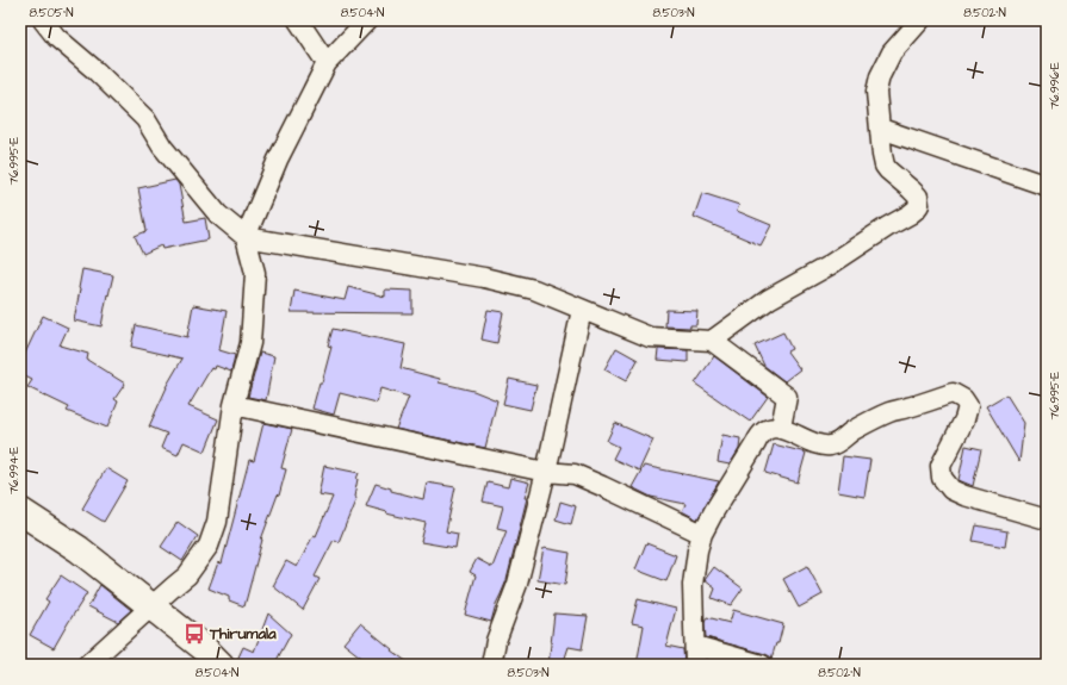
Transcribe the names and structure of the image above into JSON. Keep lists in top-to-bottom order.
{
  "places": {
    "bus stop": ["Thirumala"]
  },
  "coordinates": [
    "8.505°N",
    "8.504°N",
    "8.503°N",
    "8.502°N",
    "76.996°E",
    "76.995°E",
    "76.994°E"
  ]
}
